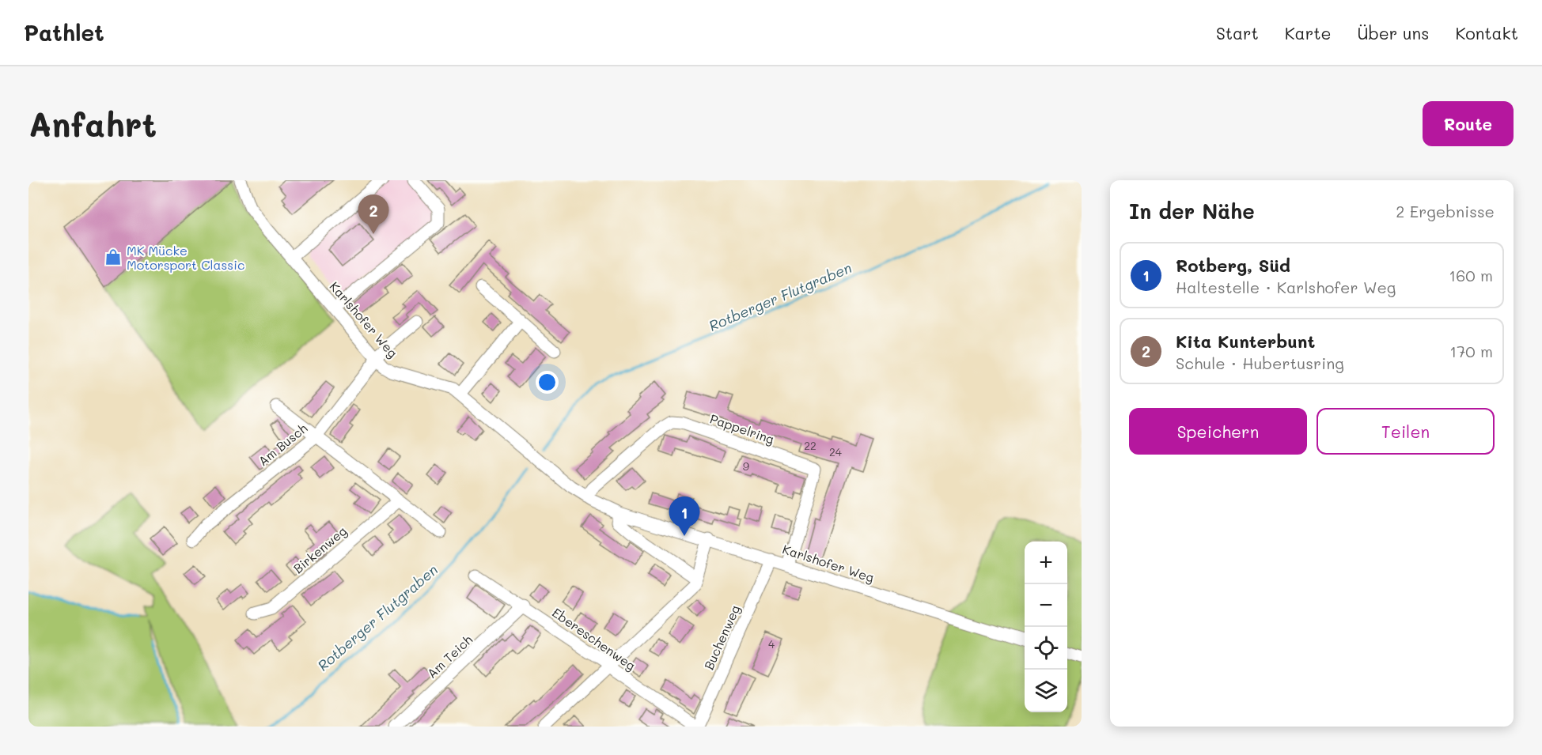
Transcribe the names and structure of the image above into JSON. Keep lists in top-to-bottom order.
{
  "streets": {
    "street": [
      "Karlshofer Weg",
      "Pappelring",
      "Am Busch",
      "Birkenweg",
      "Buchenweg",
      "Ebereschenweg",
      "Am Teich"
    ]
  },
  "crossings": [
    ["Karlshofer Weg", "Pappelring"],
    ["Karlshofer Weg", "Am Busch"],
    ["Karlshofer Weg", "Buchenweg"],
    ["Buchenweg", "Ebereschenweg"],
    ["Ebereschenweg", "Am Teich"]
  ],
  "water": ["Rotberger Flutgraben"],
  "places": {
    "shop": ["MK Mücke Motorsport Classic"]
  },
  "house_numbers": [
    "22",
    "24",
    "9",
    "4"
  ],
  "page": {
    "header": "Pathlet",
    "nav": [
      "Start",
      "Karte",
      "Über uns",
      "Kontakt"
    ],
    "buttons": [
      "Route",
      ["Speichern", "Teilen"]
    ],
    "title": "Anfahrt",
    "heading": ["In der Nähe", "2 Ergebnisse"],
    "pins": ["2", "1"],
    "list": [
      {
        "mark": "1",
        "name": "Rotberg, Süd",
        "note": "Haltestelle · Karlshofer Weg",
        "value": "160 m"
      },
      {
        "mark": "2",
        "name": "Kita Kunterbunt",
        "note": "Schule · Hubertusring",
        "value": "170 m"
      }
    ],
    "map_buttons": ["+", "−"]
  }
}
